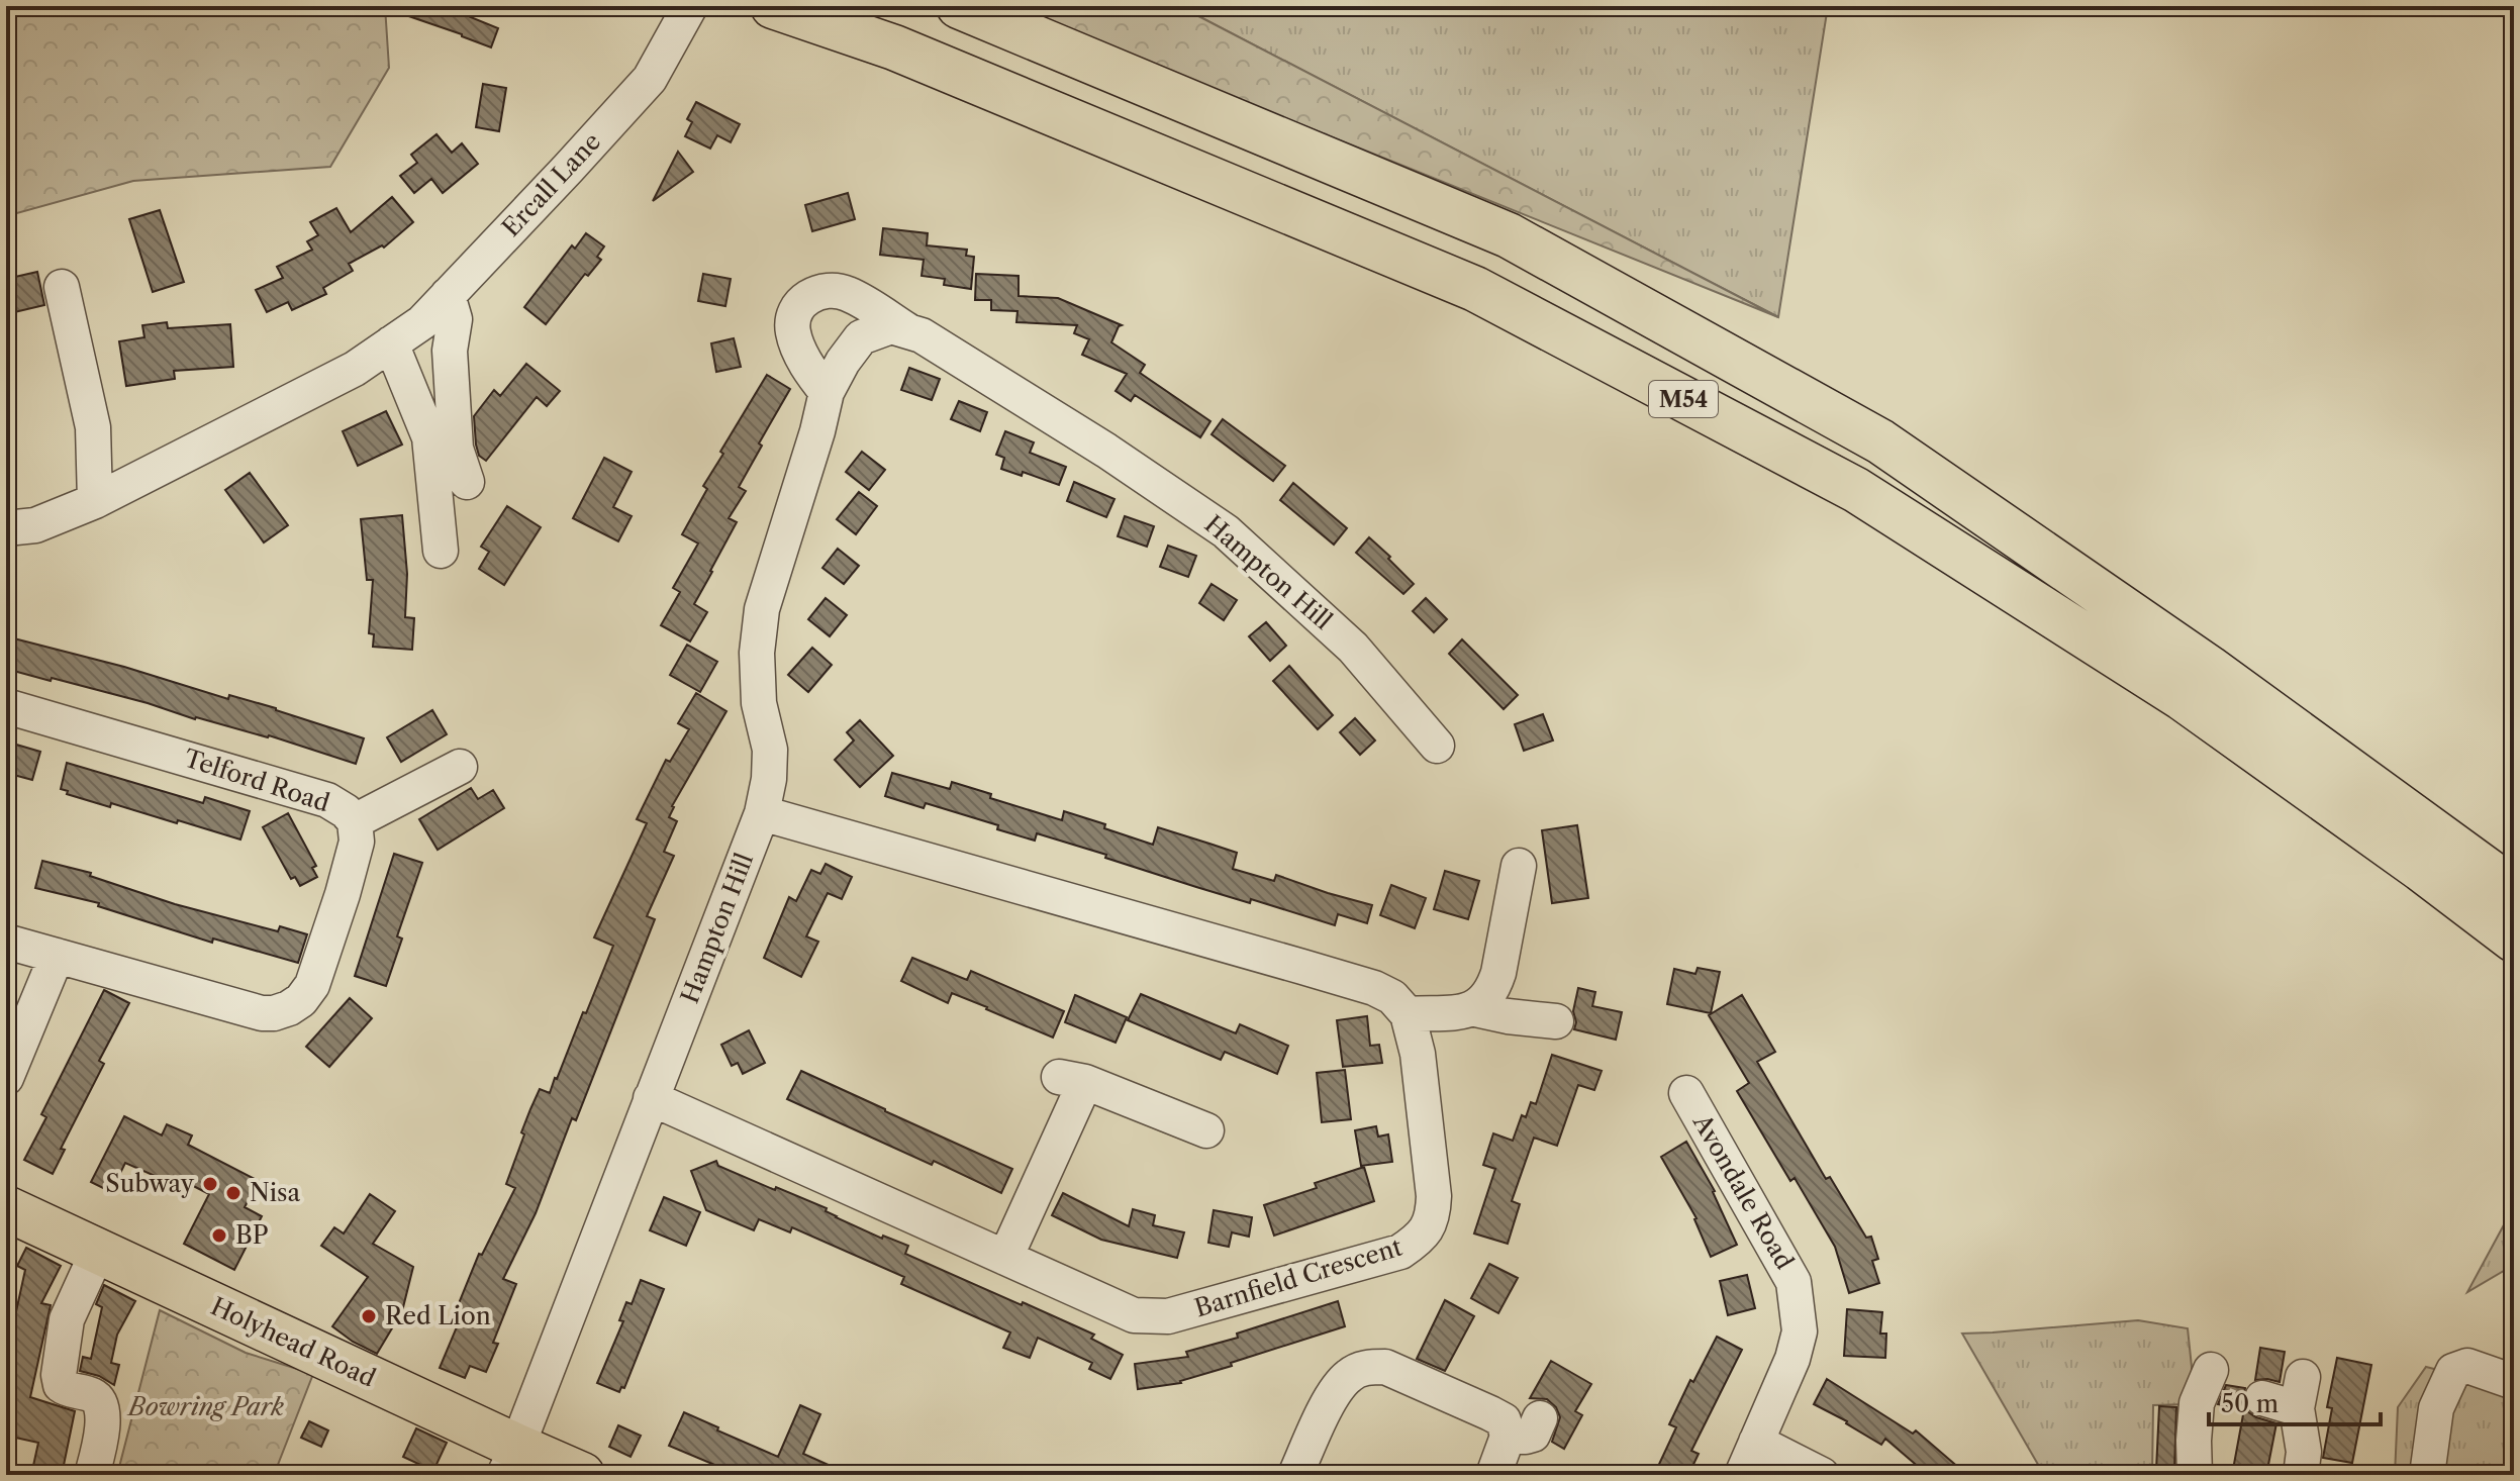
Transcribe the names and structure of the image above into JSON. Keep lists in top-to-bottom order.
{
  "streets": {
    "main road": ["M54", "Holyhead Road"],
    "street": [
      "Ercall Lane",
      "Hampton Hill",
      "Telford Road",
      "Avondale Road",
      "Barnfield Crescent"
    ]
  },
  "crossings": [
    ["Hampton Hill", "Barnfield Crescent"],
    ["Hampton Hill", "Holyhead Road"]
  ],
  "parks": ["Bowring Park"],
  "places": [
    "Subway",
    "Nisa",
    "BP",
    "Red Lion"
  ],
  "scale_bar": "50 m"
}
